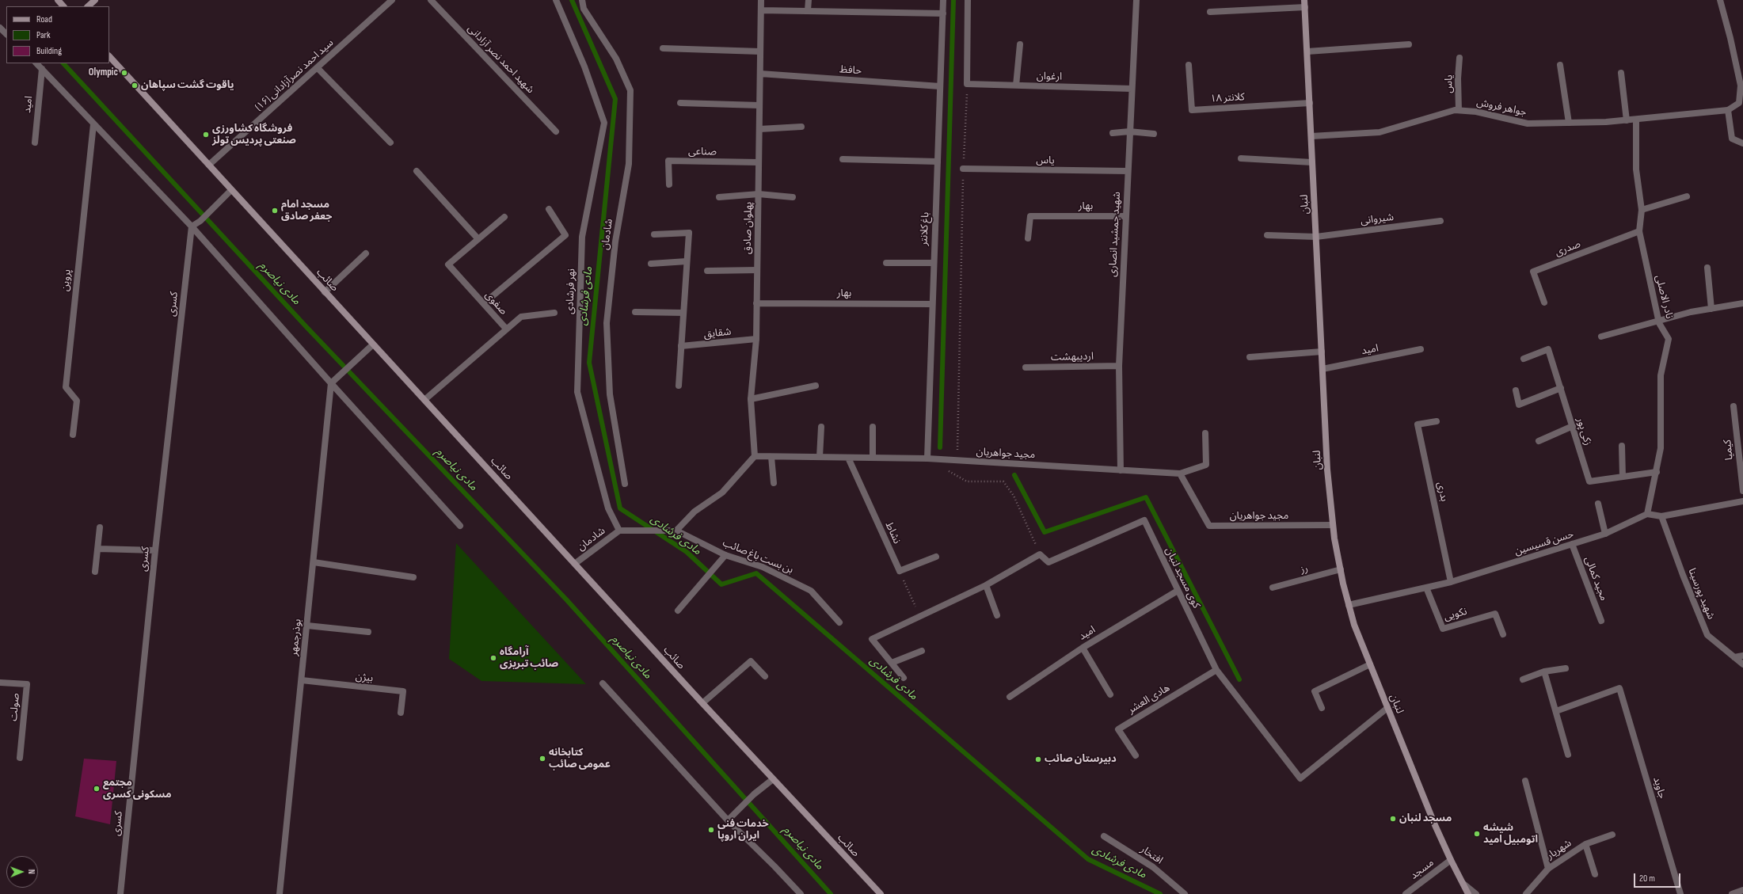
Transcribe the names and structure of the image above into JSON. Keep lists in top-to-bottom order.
{
  "streets": {
    "main road": ["لنبان", "صائب"],
    "street": [
      "شهید احمد نصر آزادانی",
      "حافظ",
      "سید احمد نصرآزادانی (۱۶)",
      "ارغوان",
      "یاس",
      "کلانتر ۱۸",
      "امید",
      "جواهر فروش",
      "صناعی",
      "بهار",
      "شیروانی",
      "پهلوان صادق",
      "باغ کلانتر",
      "شادمان",
      "شهید جمشید انصاری",
      "صدری",
      "پروین",
      "نهر فرشادی",
      "نادر الاصلی",
      "صفوی",
      "کسری",
      "شقایق",
      "اردیبهشت",
      "زکی پور",
      "کیمیا",
      "مجید جواهریان",
      "بدری",
      "نشاط",
      "حسن قسیسین",
      "بن بست باغ صائب",
      "رز",
      "کوی مسجد لنبان",
      "مجید کمالی",
      "شهید پورسینا",
      "نکویی",
      "بوذرجمهر",
      "بیژن",
      "هادی العشر",
      "صولت",
      "جاوید",
      "شهریار",
      "افتخار",
      "مسجد"
    ]
  },
  "crossings": [
    ["حافظ", "پهلوان صادق"],
    ["حافظ", "باغ کلانتر"],
    ["سید احمد نصرآزادانی (۱۶)", "صائب"],
    ["ارغوان", "شهید جمشید انصاری"],
    ["یاس", "جواهر فروش"],
    ["یاس", "شهید جمشید انصاری"],
    ["کلانتر ۱۸", "لنبان"],
    ["امید", "لنبان"],
    ["امید", "کوی مسجد لنبان"],
    ["جواهر فروش", "لنبان"],
    ["جواهر فروش", "نادر الاصلی"],
    ["صناعی", "پهلوان صادق"],
    ["لنبان", "شیروانی"],
    ["لنبان", "مجید جواهریان"],
    ["لنبان", "حسن قسیسین"],
    ["لنبان", "رز"],
    ["لنبان", "کوی مسجد لنبان"],
    ["لنبان", "مسجد"],
    ["بهار", "پهلوان صادق"],
    ["بهار", "باغ کلانتر"],
    ["بهار", "شهید جمشید انصاری"],
    ["پهلوان صادق", "شقایق"],
    ["پهلوان صادق", "مجید جواهریان"],
    ["باغ کلانتر", "مجید جواهریان"],
    ["شادمان", "صائب"],
    ["شادمان", "نهر فرشادی"],
    ["شهید جمشید انصاری", "اردیبهشت"],
    ["شهید جمشید انصاری", "مجید جواهریان"],
    ["صدری", "نادر الاصلی"],
    ["صائب", "صفوی"],
    ["نادر الاصلی", "زکی پور"],
    ["نادر الاصلی", "حسن قسیسین"],
    ["مجید جواهریان", "نشاط"],
    ["بدری", "حسن قسیسین"],
    ["حسن قسیسین", "مجید کمالی"],
    ["حسن قسیسین", "نکویی"],
    ["کوی مسجد لنبان", "هادی العشر"],
    ["بوذرجمهر", "بیژن"]
  ],
  "water": ["مادی نیاصرم", "مادی فرشادی"],
  "places": [
    "Olympic",
    "یاقوت گشت سپاهان",
    "فروشگاه کشاورزی صنعتی پردیس تولز",
    "مسجد امام جعفر صادق",
    "آرامگاه صائب تبریزی",
    "کتابخانه عمومی صائب",
    "دبیرستان صائب",
    "مجتمع مسکونی کسری",
    "مسجد لنبان",
    "خدمات فنی ایران اروپا",
    "شیشه اتومبیل امید"
  ],
  "legend": ["Road", "Park", "Building"],
  "scale_bar": "20 m",
  "north": "right"
}
